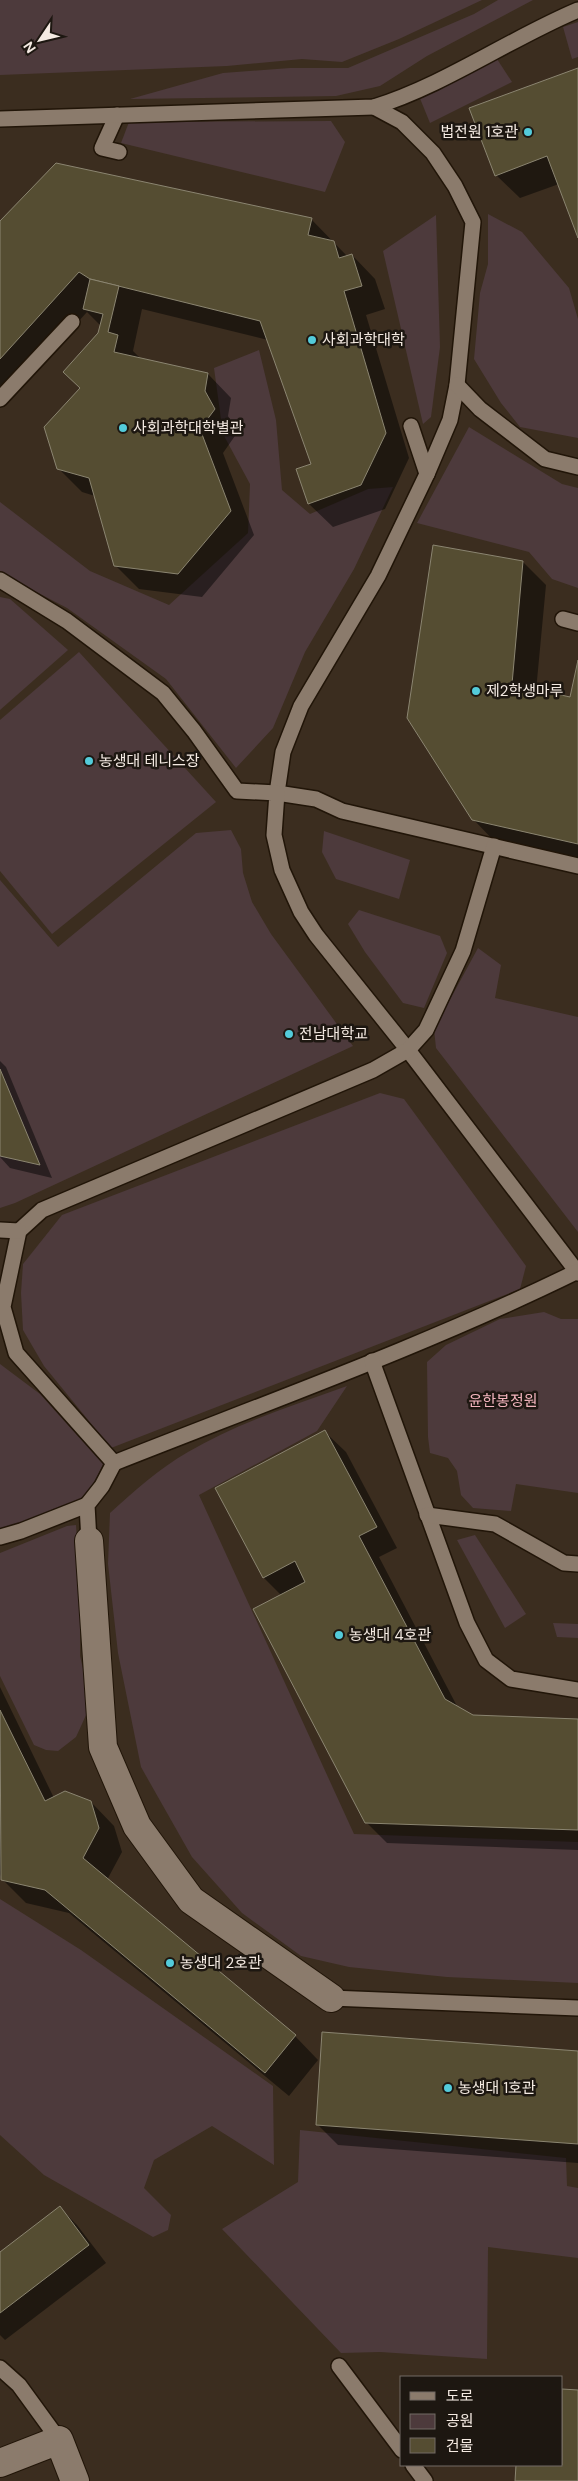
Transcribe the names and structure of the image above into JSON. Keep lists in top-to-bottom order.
{
  "parks": ["윤한봉정원"],
  "places": [
    "법전원 1호관",
    "사회과학대학",
    "사회과학대학별관",
    "제2학생마루",
    "농생대 테니스장",
    "전남대학교",
    "농생대 4호관",
    "농생대 2호관",
    "농생대 1호관"
  ],
  "legend": ["도로", "공원", "건물"],
  "north": "bottom left"
}
